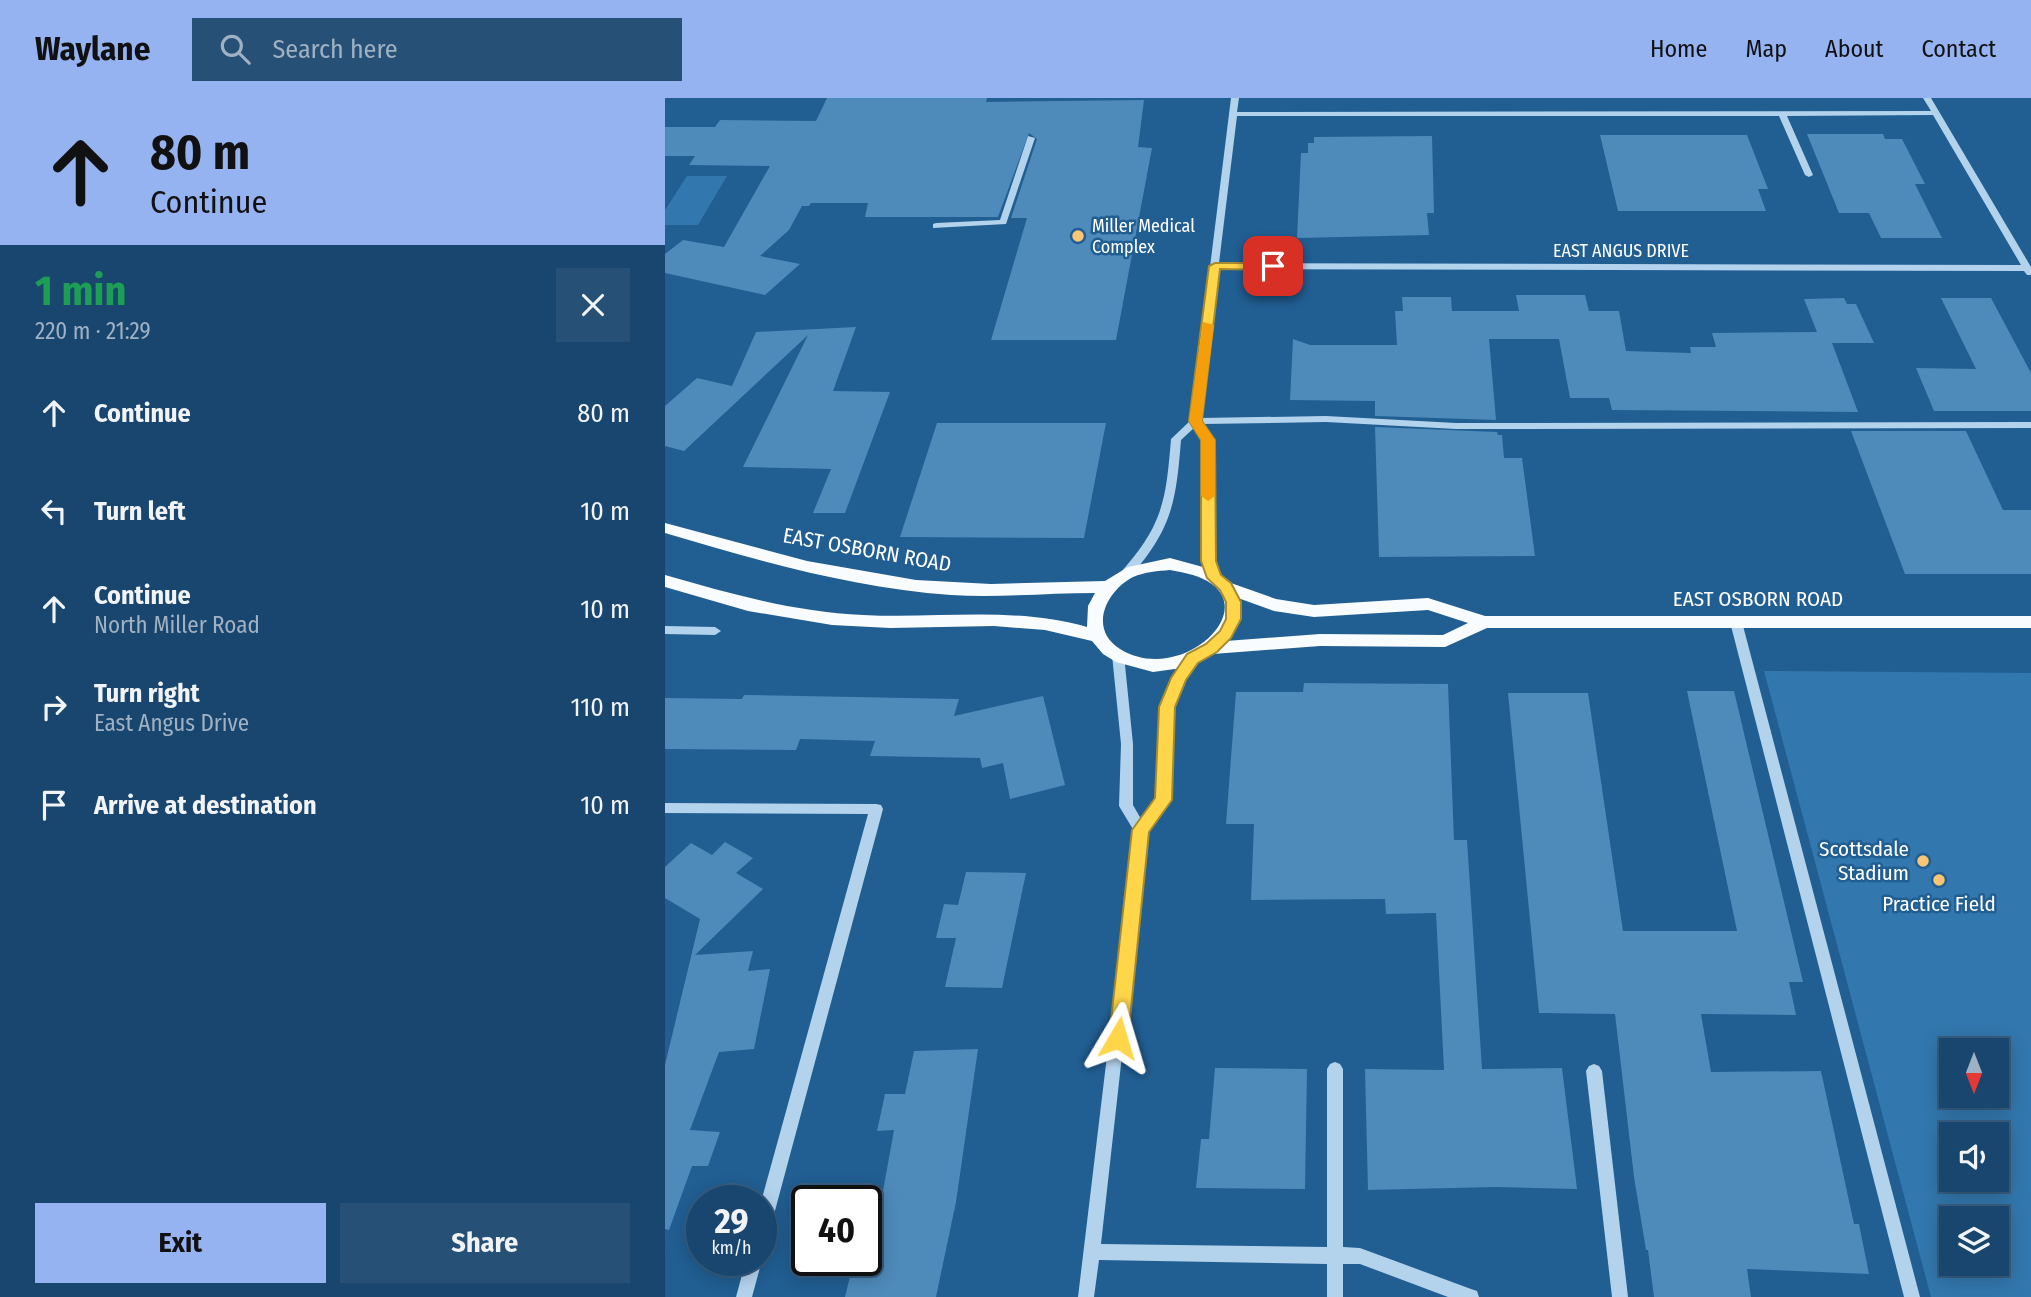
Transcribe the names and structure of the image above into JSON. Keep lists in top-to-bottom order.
{
  "streets": {
    "main road": ["EAST OSBORN ROAD"],
    "street": ["EAST ANGUS DRIVE"]
  },
  "places": ["Miller Medical Complex", "Scottsdale Stadium", "Practice Field"],
  "north": "bottom",
  "page": {
    "header": "Waylane",
    "search": "Search here",
    "nav": [
      "Home",
      "Map",
      "About",
      "Contact"
    ],
    "turn": ["80 m", "Continue"],
    "heading": ["1 min", "220 m · 21:29"],
    "list": [
      {
        "name": "Continue",
        "value": "80 m"
      },
      {
        "name": "Turn left",
        "value": "10 m"
      },
      {
        "name": "Continue",
        "note": "North Miller Road",
        "value": "10 m"
      },
      {
        "name": "Turn right",
        "note": "East Angus Drive",
        "value": "110 m"
      },
      {
        "name": "Arrive at destination",
        "value": "10 m"
      }
    ],
    "speed": "29 km/h",
    "limit": "40",
    "buttons": ["Exit", "Share"]
  }
}
